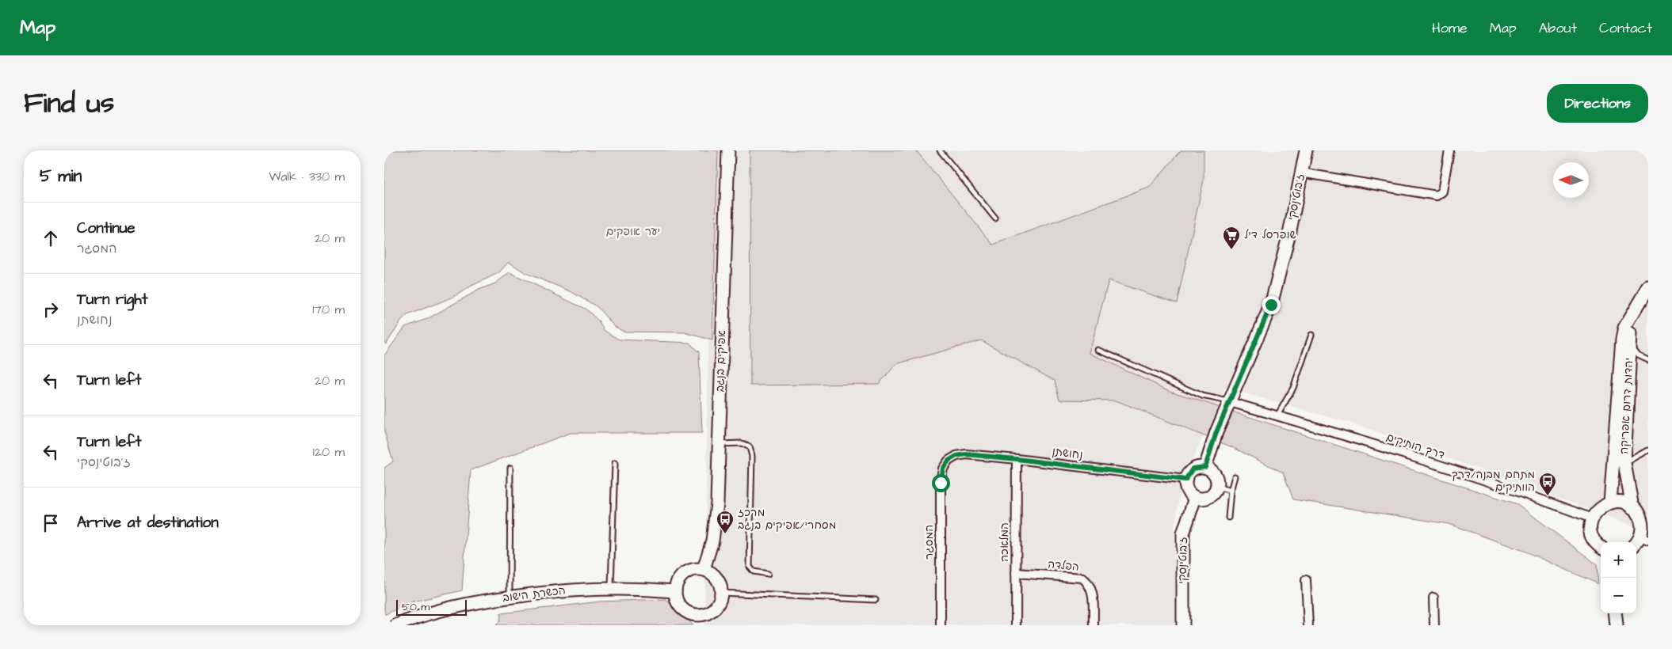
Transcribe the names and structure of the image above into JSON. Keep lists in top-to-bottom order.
{
  "streets": {
    "street": [
      "ז'בוטינסקי",
      "אפיקים בנגב",
      "יהדות דרום אפריקה",
      "דרך הותיקים",
      "נחושתן",
      "המסגר",
      "המלאכה",
      "הפלדה",
      "הכשרת הישוב"
    ]
  },
  "crossings": [
    ["ז'בוטינסקי", "דרך הותיקים"],
    ["ז'בוטינסקי", "נחושתן"],
    ["אפיקים בנגב", "הכשרת הישוב"],
    ["נחושתן", "המסגר"],
    ["נחושתן", "המלאכה"],
    ["המלאכה", "הפלדה"]
  ],
  "parks": ["יער אופקים"],
  "places": {
    "supermarket": ["שופרסל דיל"],
    "bus stop": ["מתחם מבנה/דרך הוותיקים", "מרכז מסחרי/אפיקים בנגב"]
  },
  "scale_bar": "50 m",
  "north": "left",
  "page": {
    "header": "Map",
    "nav": [
      "Home",
      "Map",
      "About",
      "Contact"
    ],
    "title": "Find us",
    "buttons": "Directions",
    "heading": ["5 min", "Walk · 330 m"],
    "list": [
      ["Continue", "המסגר", "20 m"],
      ["Turn right", "נחושתן", "170 m"],
      ["Turn left", "20 m"],
      ["Turn left", "ז'בוטינסקי", "120 m"],
      "Arrive at destination"
    ],
    "map_buttons": ["+", "−"],
    "scale": "50 m"
  }
}
